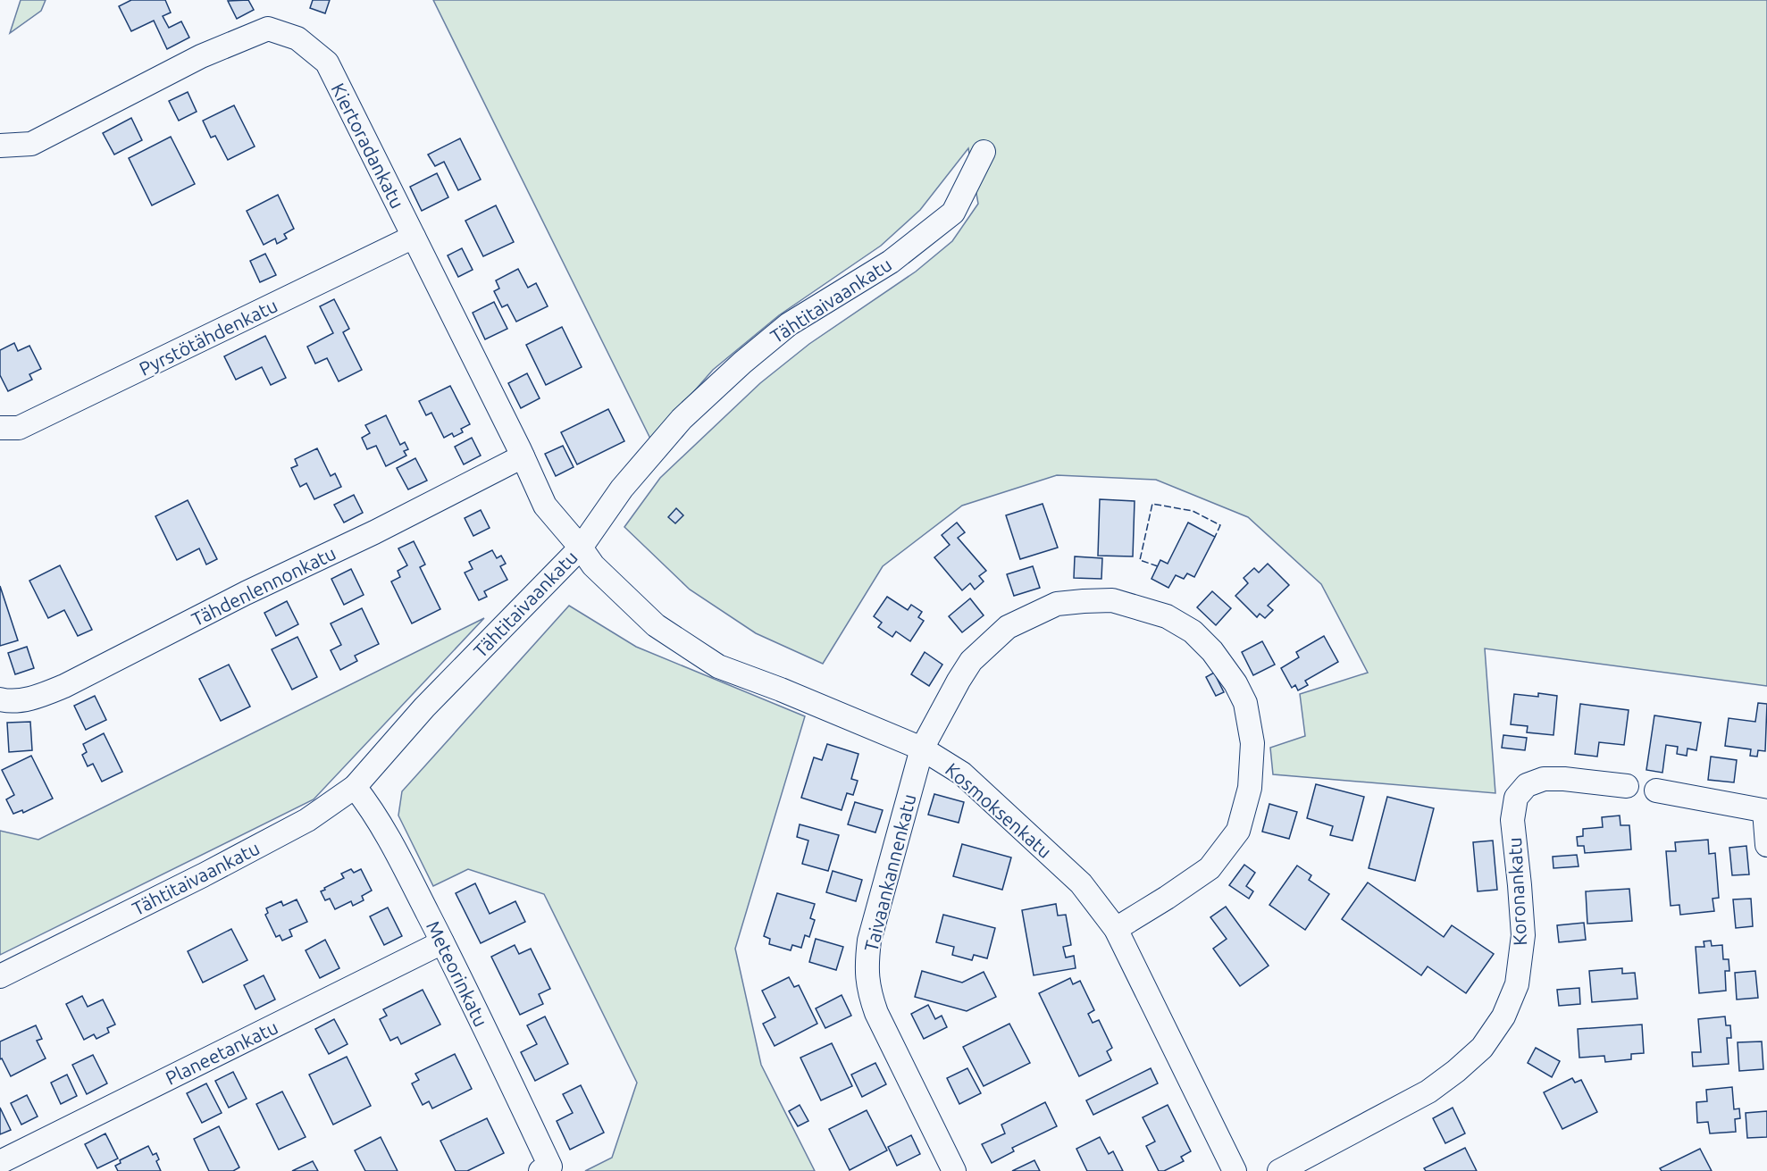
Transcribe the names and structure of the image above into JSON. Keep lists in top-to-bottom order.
{
  "streets": {
    "street": [
      "Kiertoradankatu",
      "Tähtitaivaankatu",
      "Pyrstötähdenkatu",
      "Tähdenlennonkatu",
      "Kosmoksenkatu",
      "Taivaankannenkatu",
      "Koronankatu",
      "Meteorinkatu",
      "Planeetankatu"
    ]
  },
  "crossings": [
    ["Kiertoradankatu", "Tähtitaivaankatu"],
    ["Kiertoradankatu", "Pyrstötähdenkatu"],
    ["Kiertoradankatu", "Tähdenlennonkatu"],
    ["Kiertoradankatu", "Kosmoksenkatu"],
    ["Tähtitaivaankatu", "Kosmoksenkatu"],
    ["Tähtitaivaankatu", "Meteorinkatu"],
    ["Kosmoksenkatu", "Taivaankannenkatu"],
    ["Meteorinkatu", "Planeetankatu"]
  ]
}
